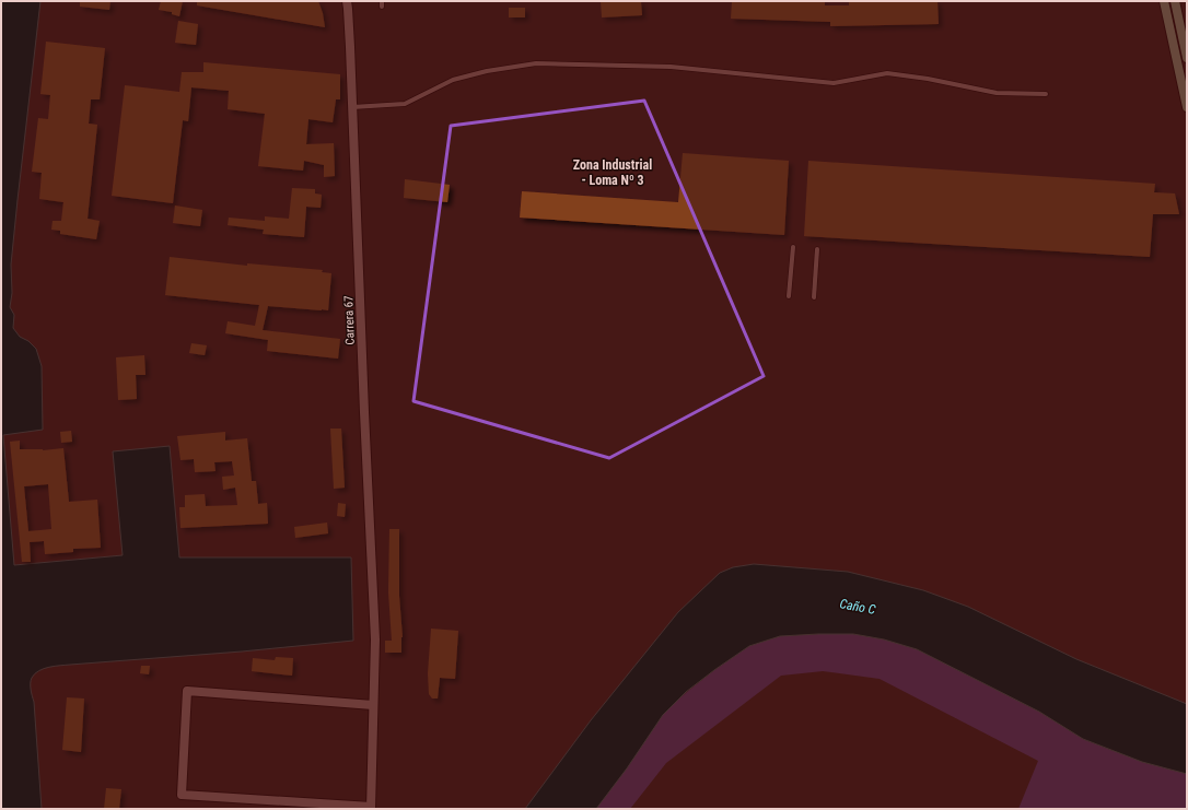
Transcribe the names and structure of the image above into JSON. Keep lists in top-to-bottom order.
{
  "streets": {
    "street": ["Carrera 67"]
  },
  "districts": ["Zona Industrial - Loma Nº 3"],
  "water": ["Caño C"]
}
